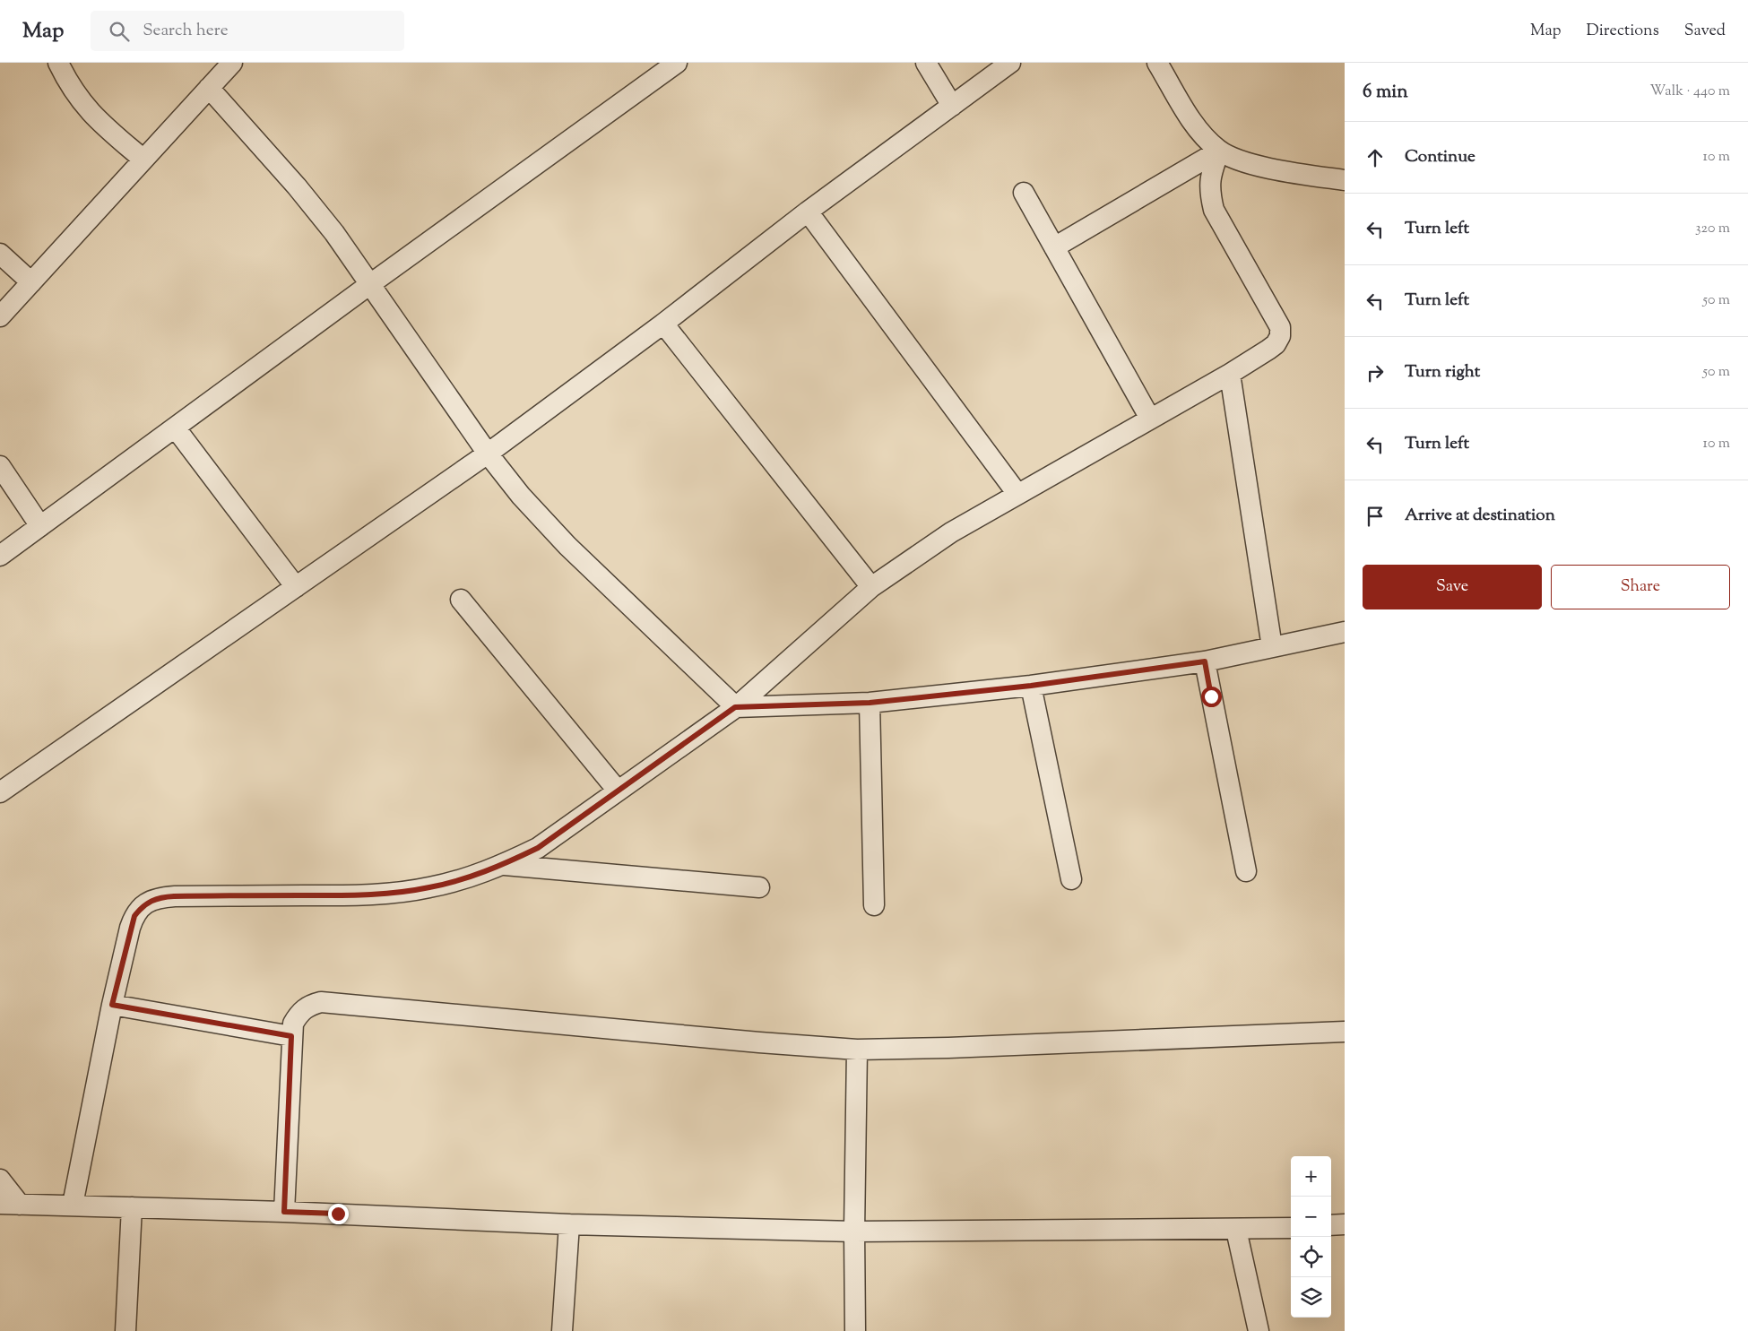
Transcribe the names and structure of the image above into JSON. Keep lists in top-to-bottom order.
{
  "page": {
    "header": "Map",
    "search": "Search here",
    "nav": ["Map", "Directions", "Saved"],
    "heading": ["6 min", "Walk · 440 m"],
    "list": [
      ["Continue", "10 m"],
      ["Turn left", "320 m"],
      ["Turn left", "50 m"],
      ["Turn right", "50 m"],
      ["Turn left", "10 m"],
      "Arrive at destination"
    ],
    "buttons": ["Save", "Share"],
    "map_buttons": ["+", "−"]
  }
}
